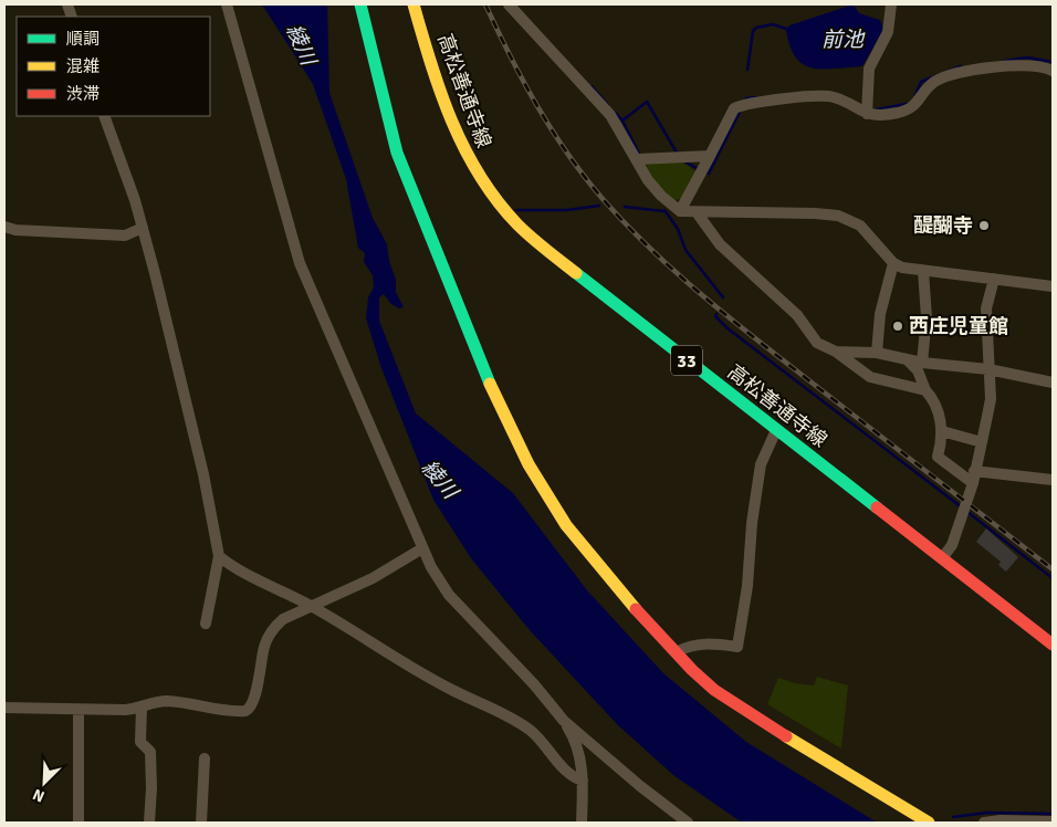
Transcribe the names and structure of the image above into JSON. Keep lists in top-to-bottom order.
{
  "streets": {
    "street": ["高松善通寺線", "33"]
  },
  "water": ["前池", "綾川"],
  "places": ["醍醐寺", "西庄児童館"],
  "legend": ["順調", "混雑", "渋滞"],
  "north": "bottom left"
}
